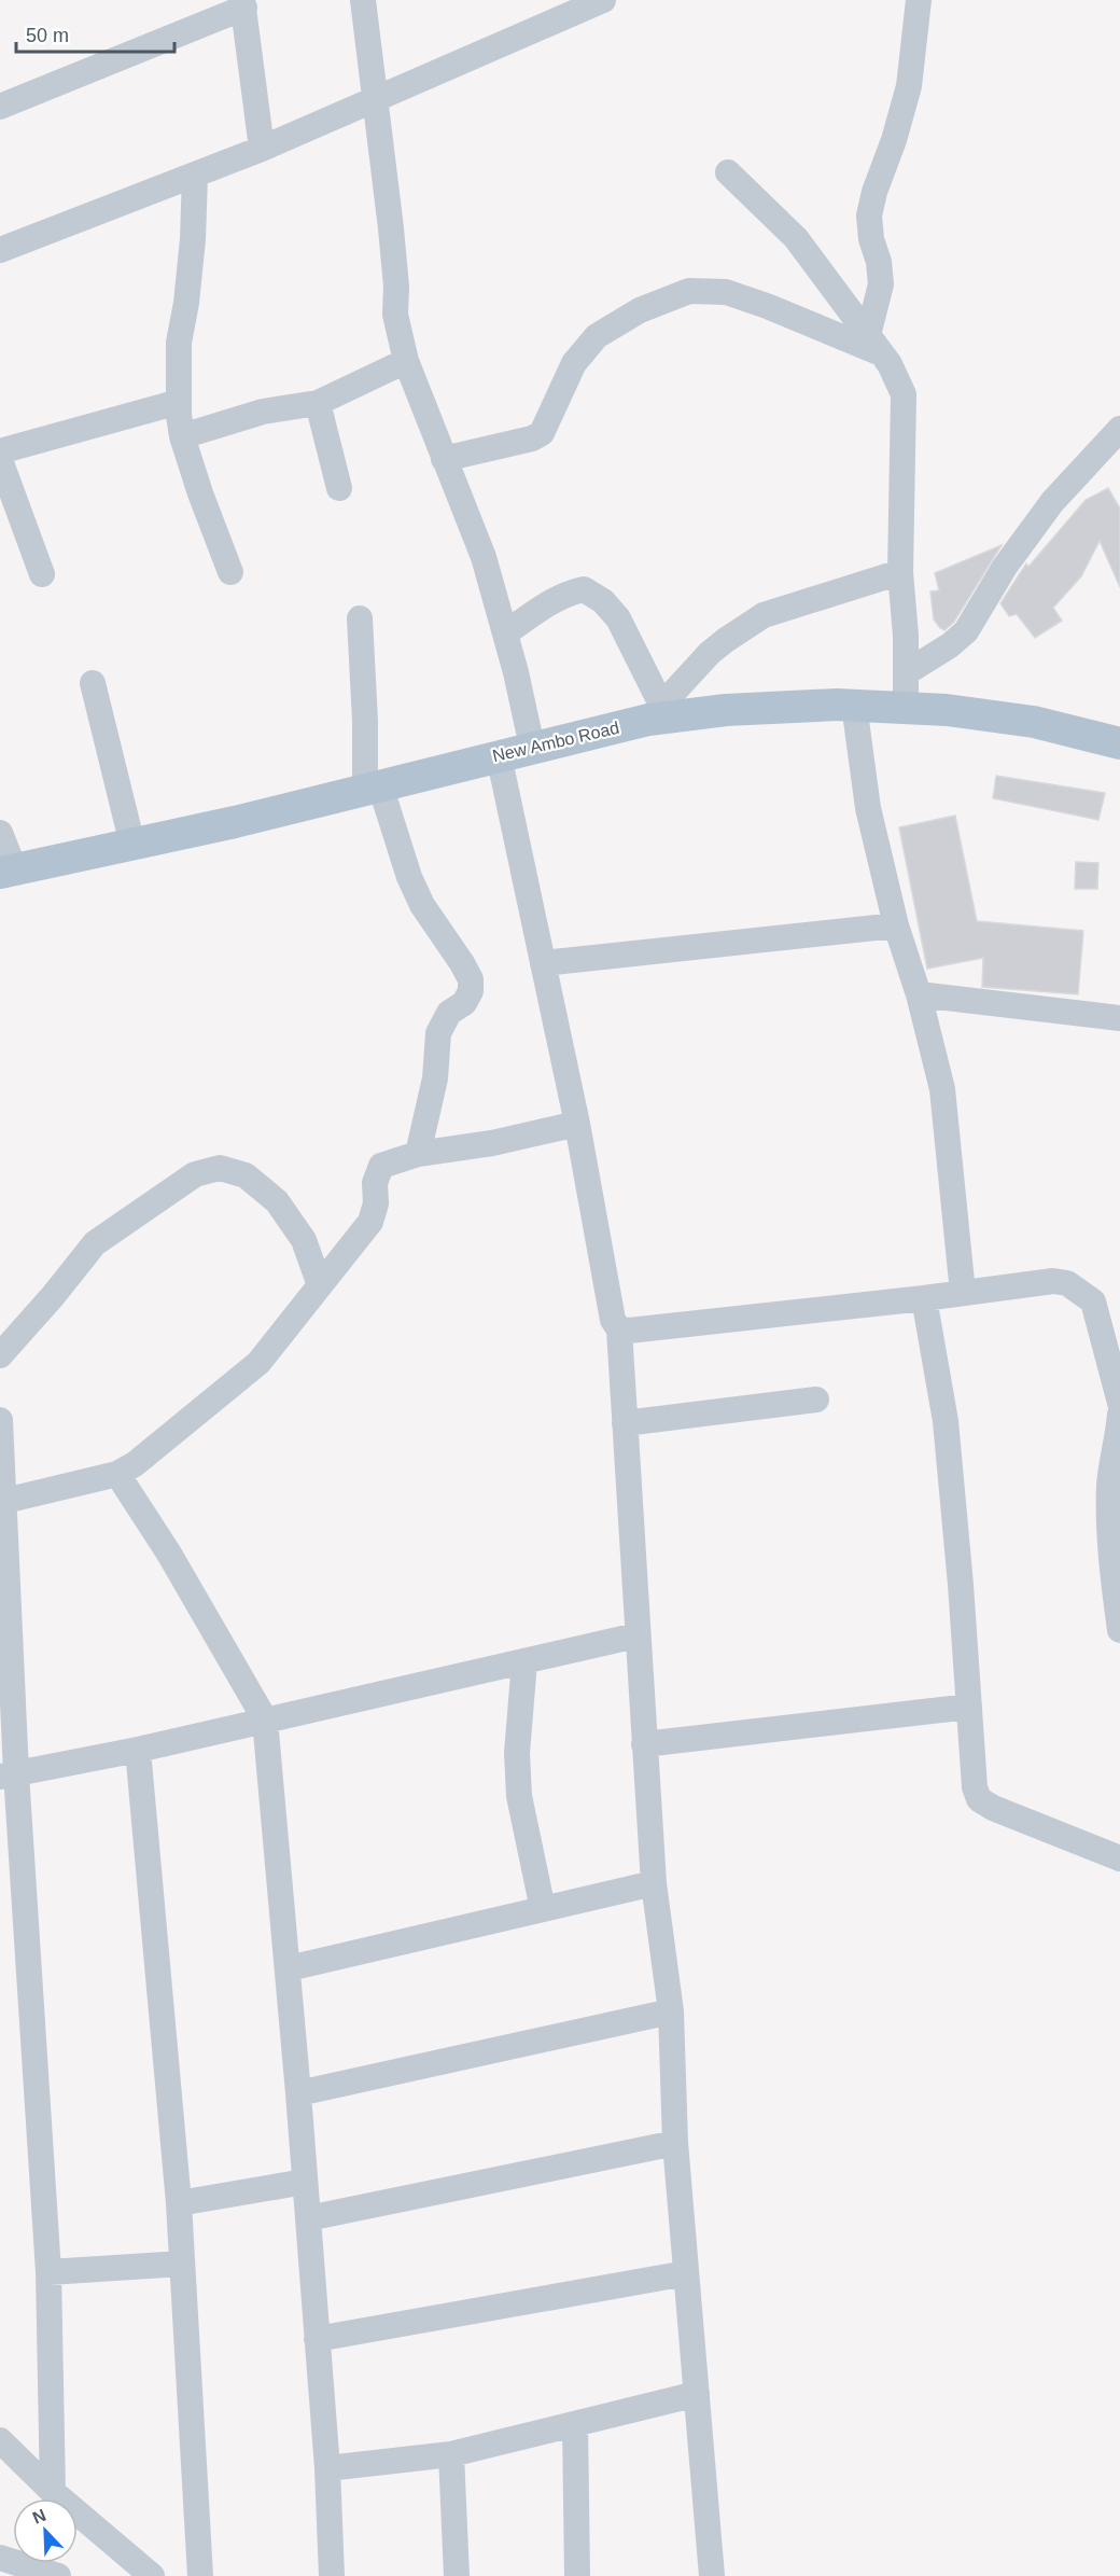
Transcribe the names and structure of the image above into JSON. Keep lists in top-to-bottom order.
{
  "streets": {
    "main road": ["New Ambo Road"]
  },
  "scale_bar": "50 m",
  "north": "top left"
}
